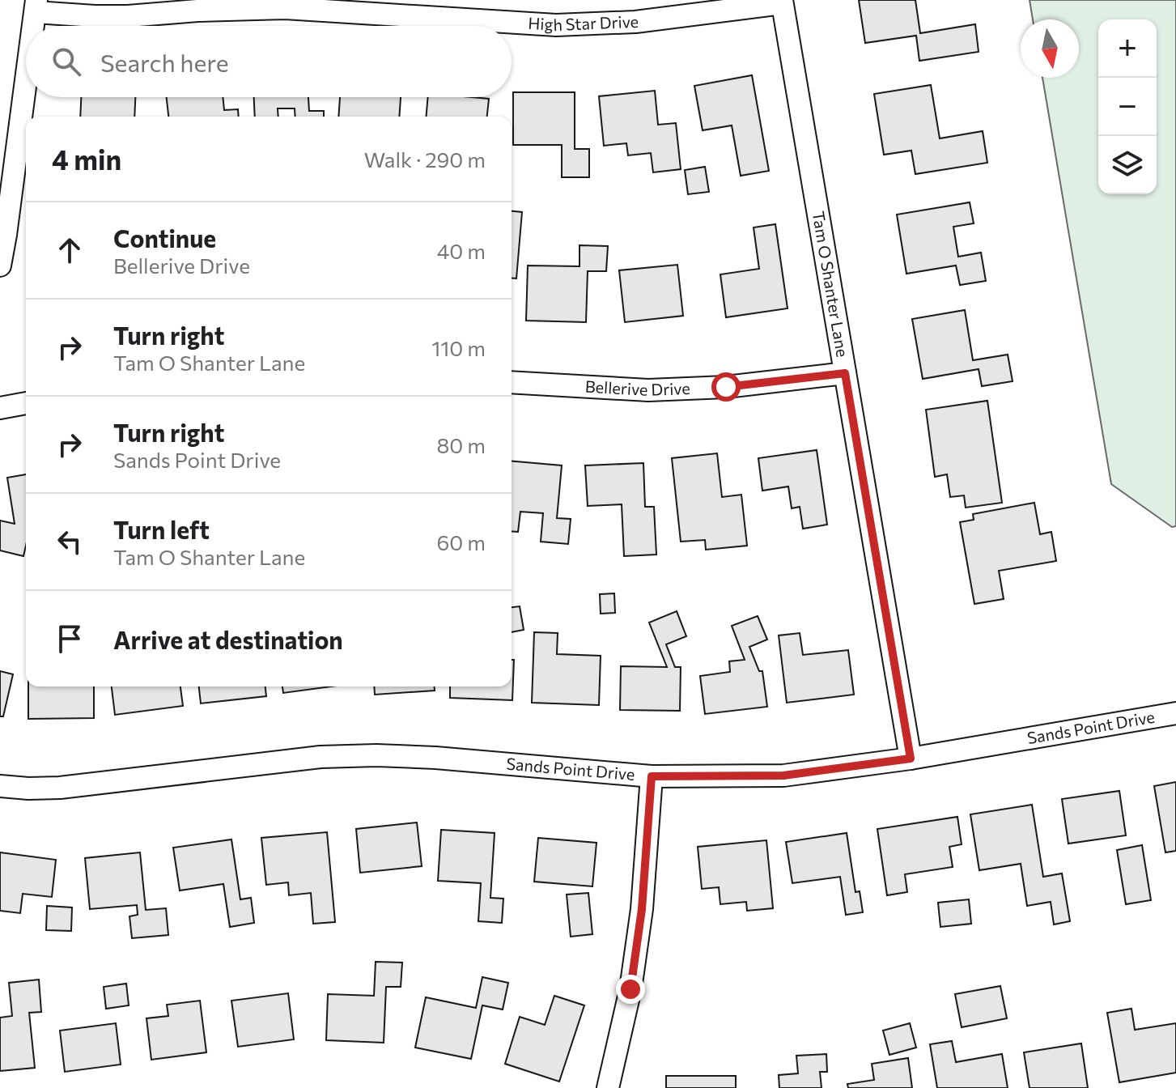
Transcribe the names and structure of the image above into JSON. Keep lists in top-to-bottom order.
{
  "streets": {
    "street": [
      "High Star Drive",
      "Tam O Shanter Lane",
      "Bellerive Drive",
      "Sands Point Drive"
    ]
  },
  "crossings": [
    ["High Star Drive", "Tam O Shanter Lane"],
    ["Tam O Shanter Lane", "Bellerive Drive"],
    ["Tam O Shanter Lane", "Sands Point Drive"]
  ],
  "north": "bottom",
  "page": {
    "map_buttons": ["+", "−"],
    "search": "Search here",
    "heading": ["4 min", "Walk · 290 m"],
    "list": [
      ["Continue", "Bellerive Drive", "40 m"],
      ["Turn right", "Tam O Shanter Lane", "110 m"],
      ["Turn right", "Sands Point Drive", "80 m"],
      ["Turn left", "Tam O Shanter Lane", "60 m"],
      "Arrive at destination"
    ]
  }
}
